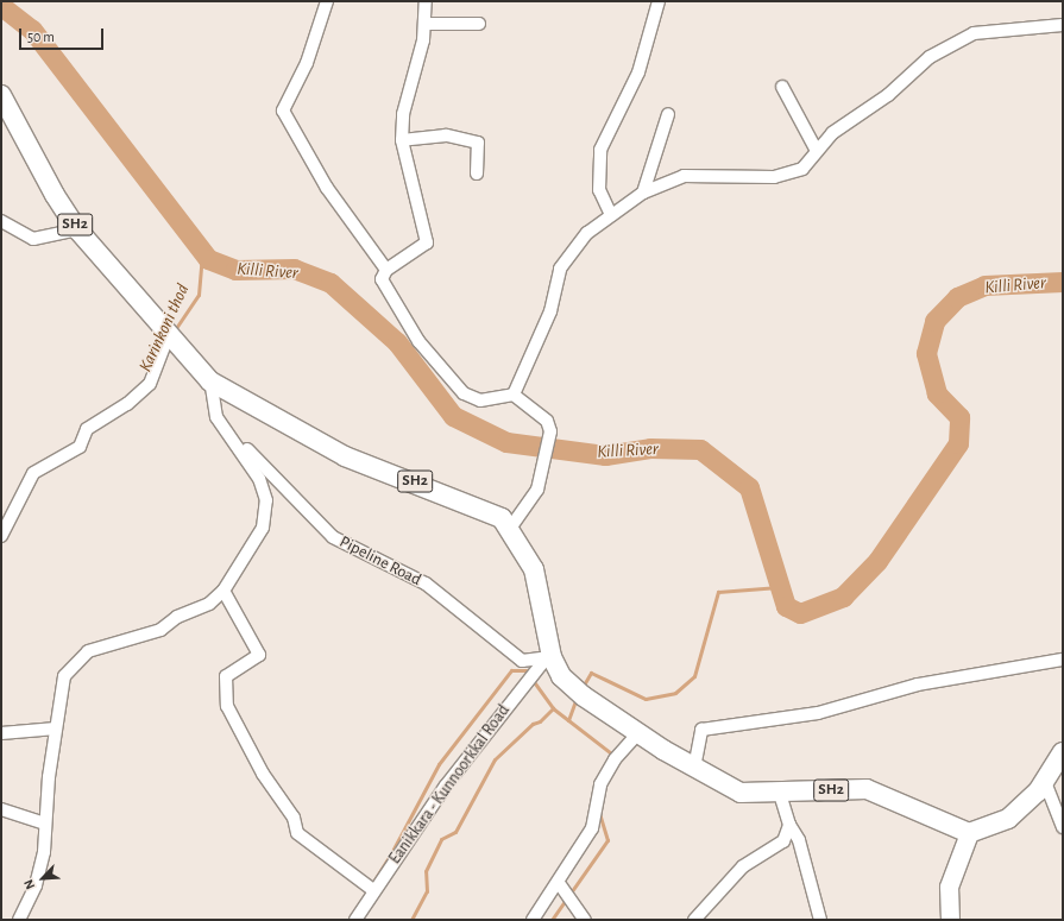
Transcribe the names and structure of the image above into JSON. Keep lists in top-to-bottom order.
{
  "streets": {
    "main road": ["SH2"],
    "street": ["Pipeline Road", "Eanikkara - Kunnoorkkal Road"]
  },
  "crossings": [
    ["SH2", "Pipeline Road"],
    ["SH2", "Eanikkara - Kunnoorkkal Road"],
    ["Pipeline Road", "Eanikkara - Kunnoorkkal Road"]
  ],
  "water": ["Killi River", "Karinkoni thod"],
  "scale_bar": "50 m",
  "north": "bottom left"
}
